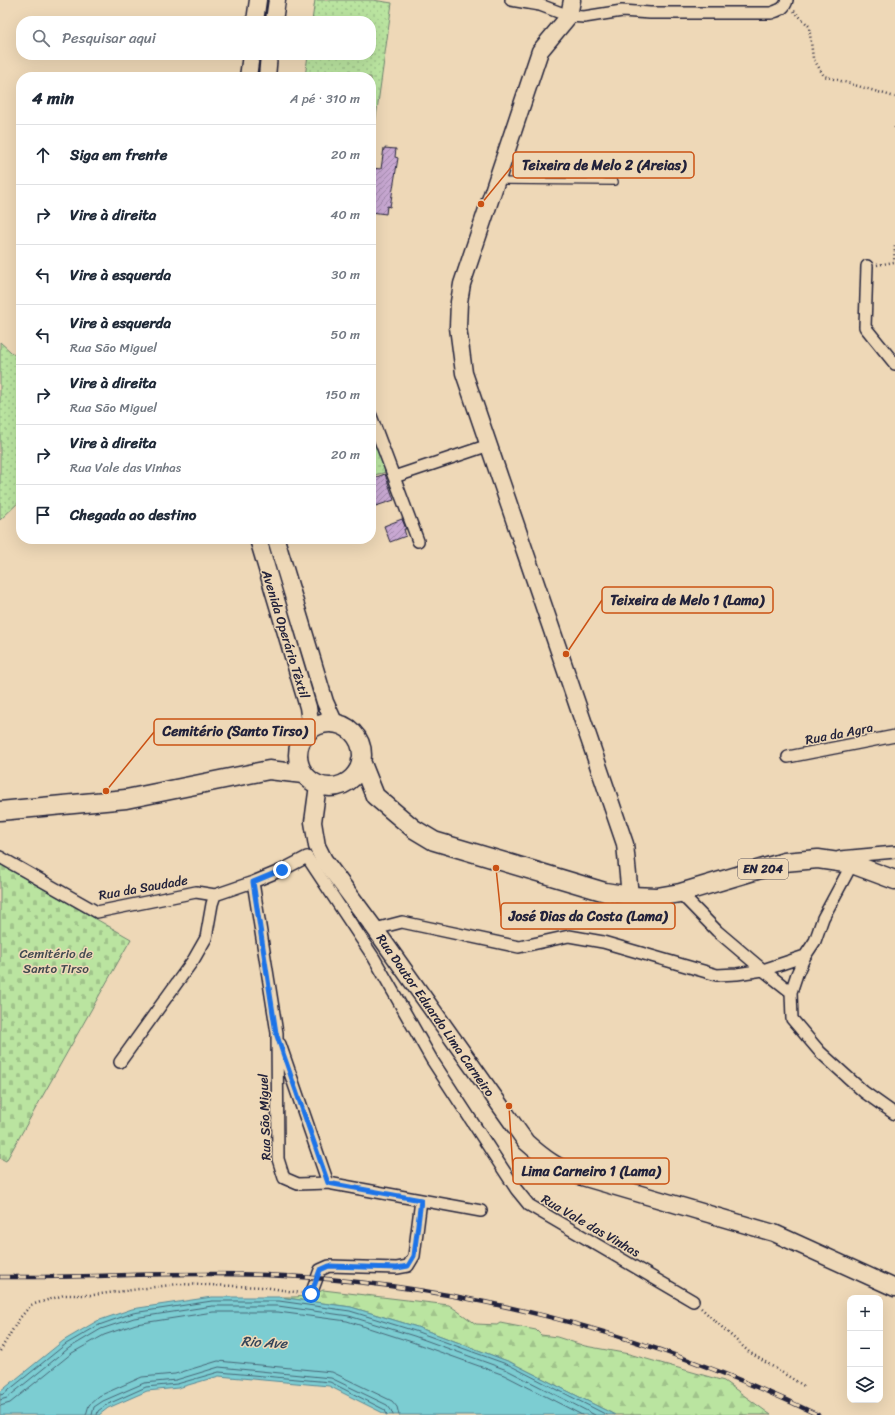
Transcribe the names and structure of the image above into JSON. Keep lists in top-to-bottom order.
{
  "streets": {
    "main road": ["EN 204"],
    "street": [
      "Avenida Operário Têxtil",
      "Rua da Agra",
      "Rua da Saudade",
      "Rua Doutor Eduardo Lima Carneiro",
      "Rua São Miguel",
      "Rua Vale das Vinhas"
    ]
  },
  "crossings": [
    ["Avenida Operário Têxtil", "EN 204"],
    ["Avenida Operário Têxtil", "Rua Doutor Eduardo Lima Carneiro"],
    ["EN 204", "Rua Doutor Eduardo Lima Carneiro"],
    ["Rua da Saudade", "Rua São Miguel"],
    ["Rua da Saudade", "Rua Vale das Vinhas"],
    ["Rua São Miguel", "Rua Vale das Vinhas"]
  ],
  "water": ["Rio Ave"],
  "parks": ["Cemitério de Santo Tirso"],
  "places": [
    "Teixeira de Melo 2 (Areias)",
    "Teixeira de Melo 1 (Lama)",
    "Cemitério (Santo Tirso)",
    "José Dias da Costa (Lama)",
    "Lima Carneiro 1 (Lama)"
  ],
  "page": {
    "search": "Pesquisar aqui",
    "heading": ["4 min", "A pé · 310 m"],
    "list": [
      ["Siga em frente", "20 m"],
      ["Vire à direita", "40 m"],
      ["Vire à esquerda", "30 m"],
      ["Vire à esquerda", "Rua São Miguel", "50 m"],
      ["Vire à direita", "Rua São Miguel", "150 m"],
      ["Vire à direita", "Rua Vale das Vinhas", "20 m"],
      "Chegada ao destino"
    ],
    "map_buttons": ["+", "−"]
  }
}
